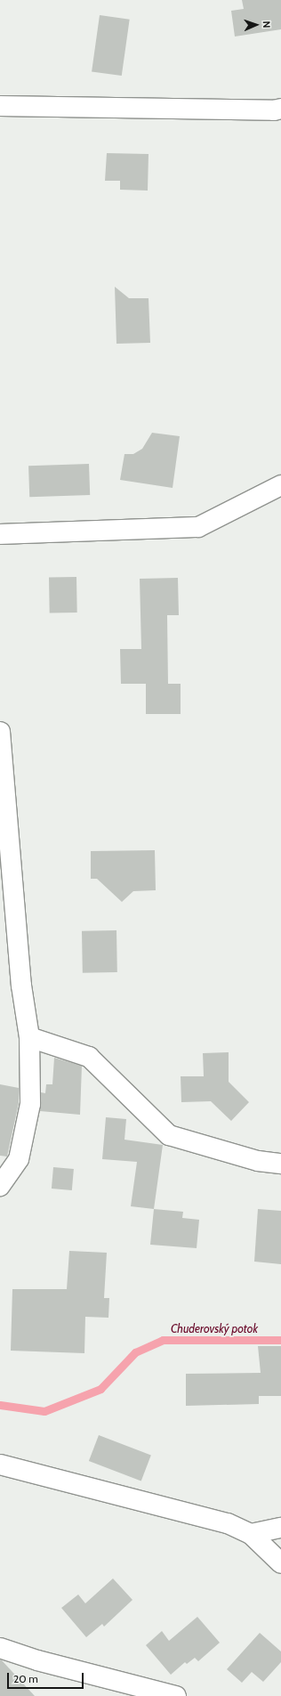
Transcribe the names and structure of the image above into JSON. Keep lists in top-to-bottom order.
{
  "water": ["Chuderovský potok"],
  "scale_bar": "20 m",
  "north": "right"
}
